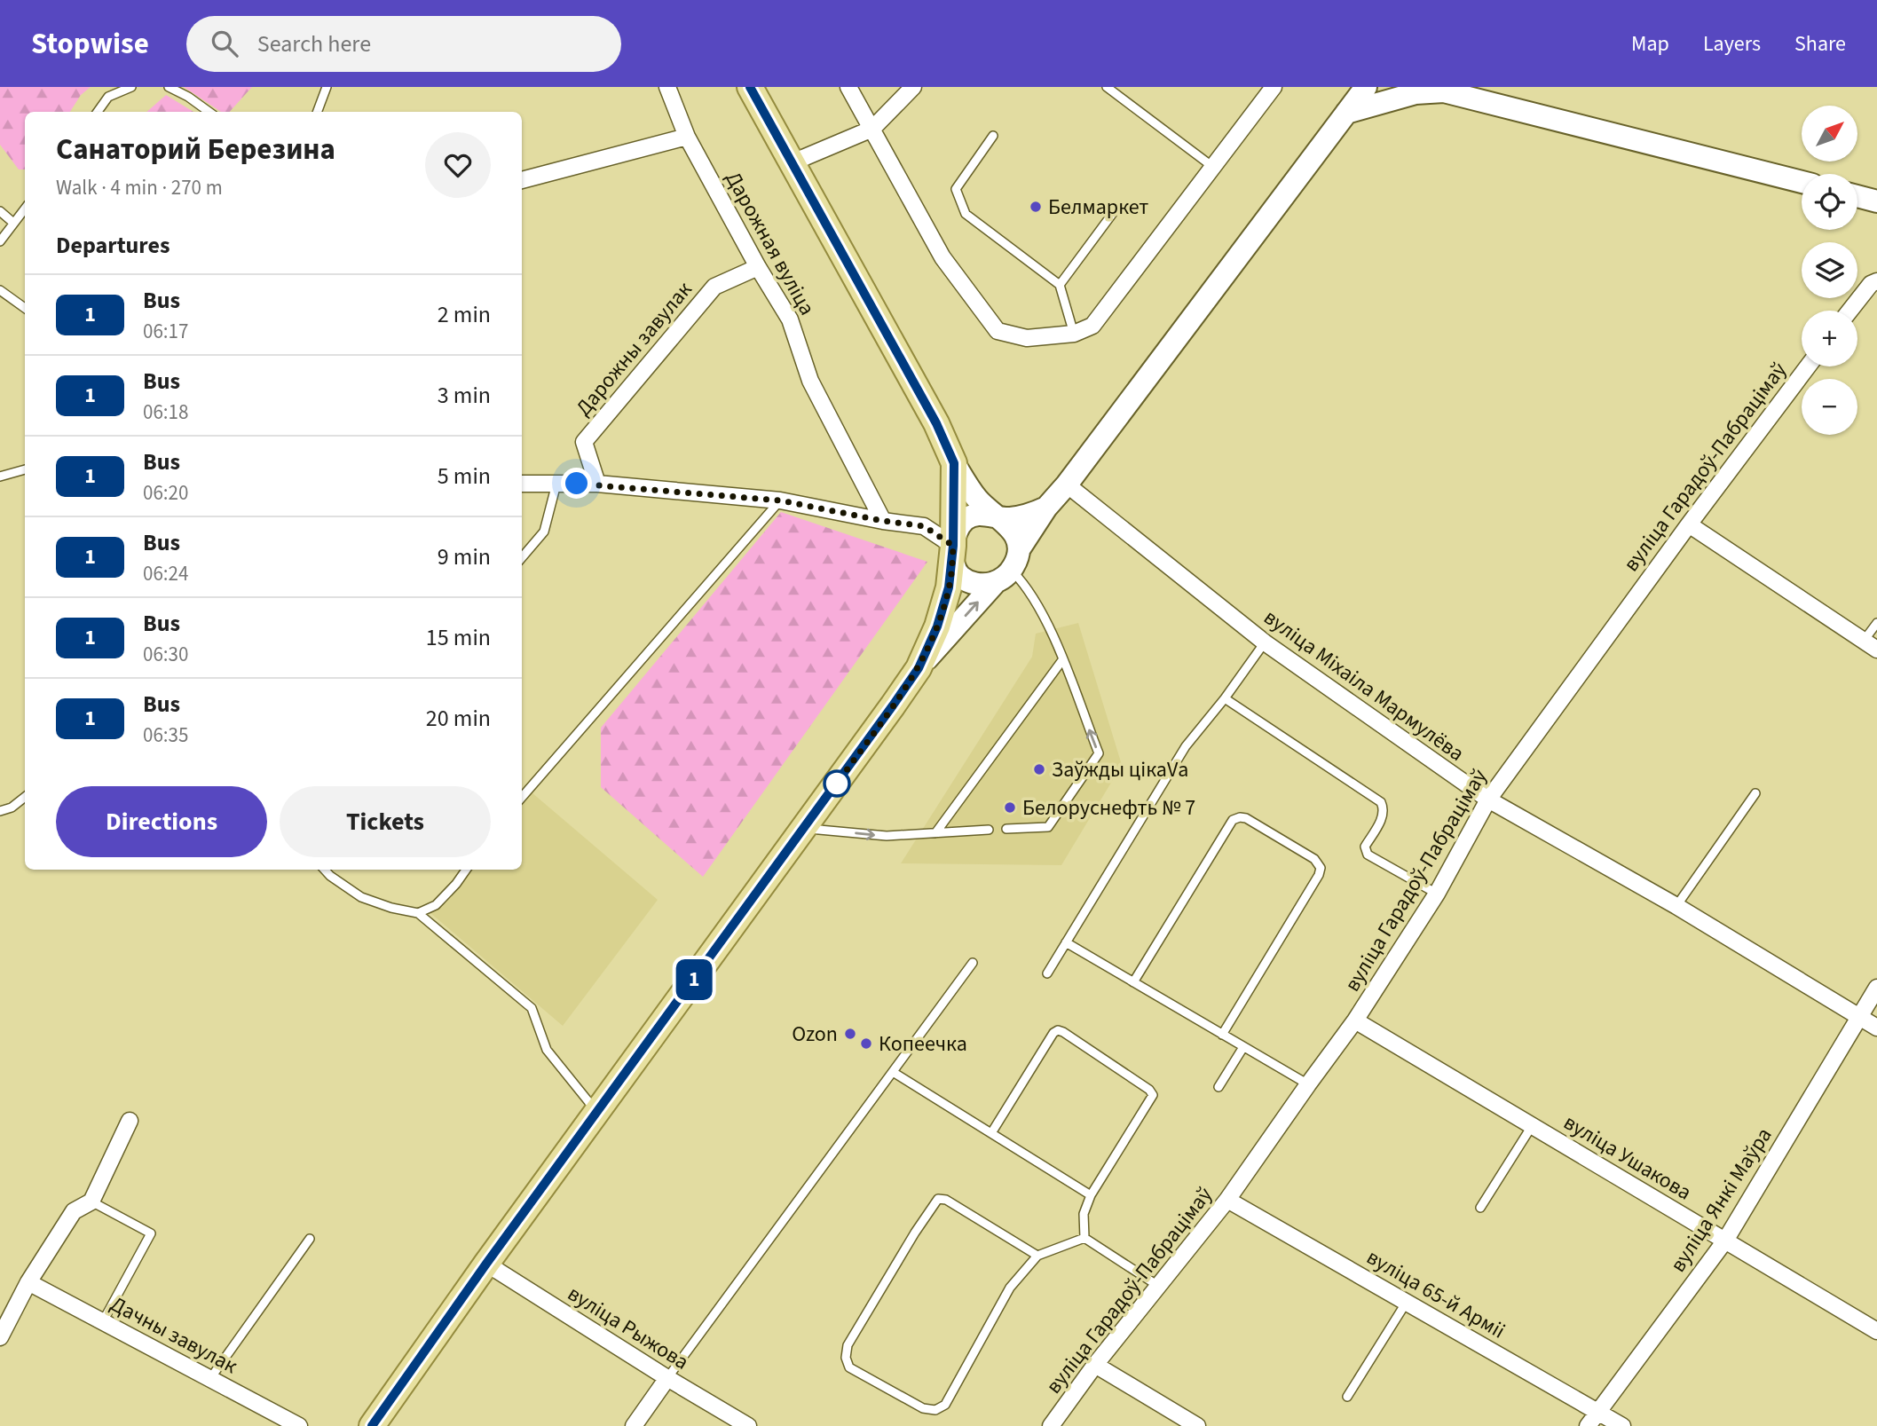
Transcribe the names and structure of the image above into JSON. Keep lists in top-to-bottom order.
{
  "streets": {
    "street": [
      "Дарожная вуліца",
      "Дарожны завулак",
      "вуліца Гарадоў-Пабрацімаў",
      "вуліца Міхаіла Мармулёва",
      "вуліца Ушакова",
      "вуліца Янкі Маўра",
      "вуліца 65-й Арміі",
      "вуліца Рыжова",
      "Дачны завулак"
    ]
  },
  "crossings": [
    ["Дарожная вуліца", "Дарожны завулак"],
    ["вуліца Гарадоў-Пабрацімаў", "вуліца Міхаіла Мармулёва"],
    ["вуліца Гарадоў-Пабрацімаў", "вуліца Ушакова"],
    ["вуліца Гарадоў-Пабрацімаў", "вуліца 65-й Арміі"],
    ["вуліца Міхаіла Мармулёва", "вуліца Янкі Маўра"],
    ["вуліца Ушакова", "вуліца Янкі Маўра"],
    ["вуліца Янкі Маўра", "вуліца 65-й Арміі"]
  ],
  "places": [
    "Белмаркет",
    "Заўжды цікаVа",
    "Белоруснефть № 7",
    "Ozon",
    "Копеечка"
  ],
  "lines": ["bus line 1"],
  "north": "top right",
  "page": {
    "header": "Stopwise",
    "search": "Search here",
    "nav": ["Map", "Layers", "Share"],
    "on_map": "1",
    "map_buttons": ["+", "−"],
    "heading": [
      ["Санаторий Березина", "Walk · 4 min · 270 m"],
      "Departures"
    ],
    "list": [
      {
        "mark": "1",
        "name": "Bus",
        "note": "06:17",
        "value": "2 min"
      },
      {
        "mark": "1",
        "name": "Bus",
        "note": "06:18",
        "value": "3 min"
      },
      {
        "mark": "1",
        "name": "Bus",
        "note": "06:20",
        "value": "5 min"
      },
      {
        "mark": "1",
        "name": "Bus",
        "note": "06:24",
        "value": "9 min"
      },
      {
        "mark": "1",
        "name": "Bus",
        "note": "06:30",
        "value": "15 min"
      },
      {
        "mark": "1",
        "name": "Bus",
        "note": "06:35",
        "value": "20 min"
      }
    ],
    "buttons": ["Directions", "Tickets"]
  }
}
